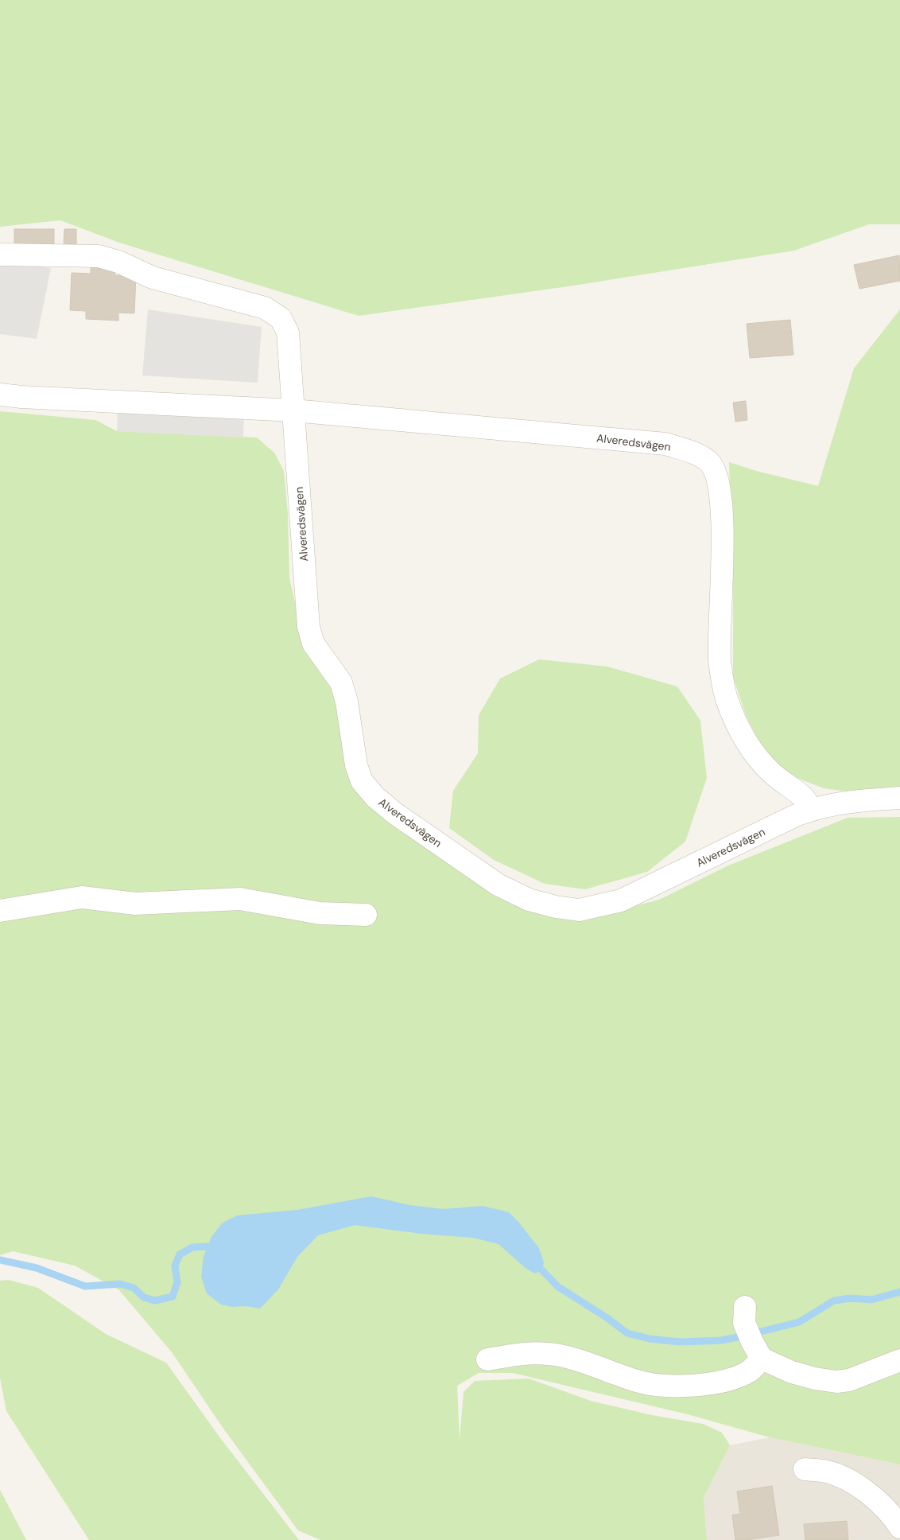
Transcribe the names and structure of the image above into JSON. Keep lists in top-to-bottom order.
{
  "streets": {
    "street": ["Alveredsvägen"]
  }
}
